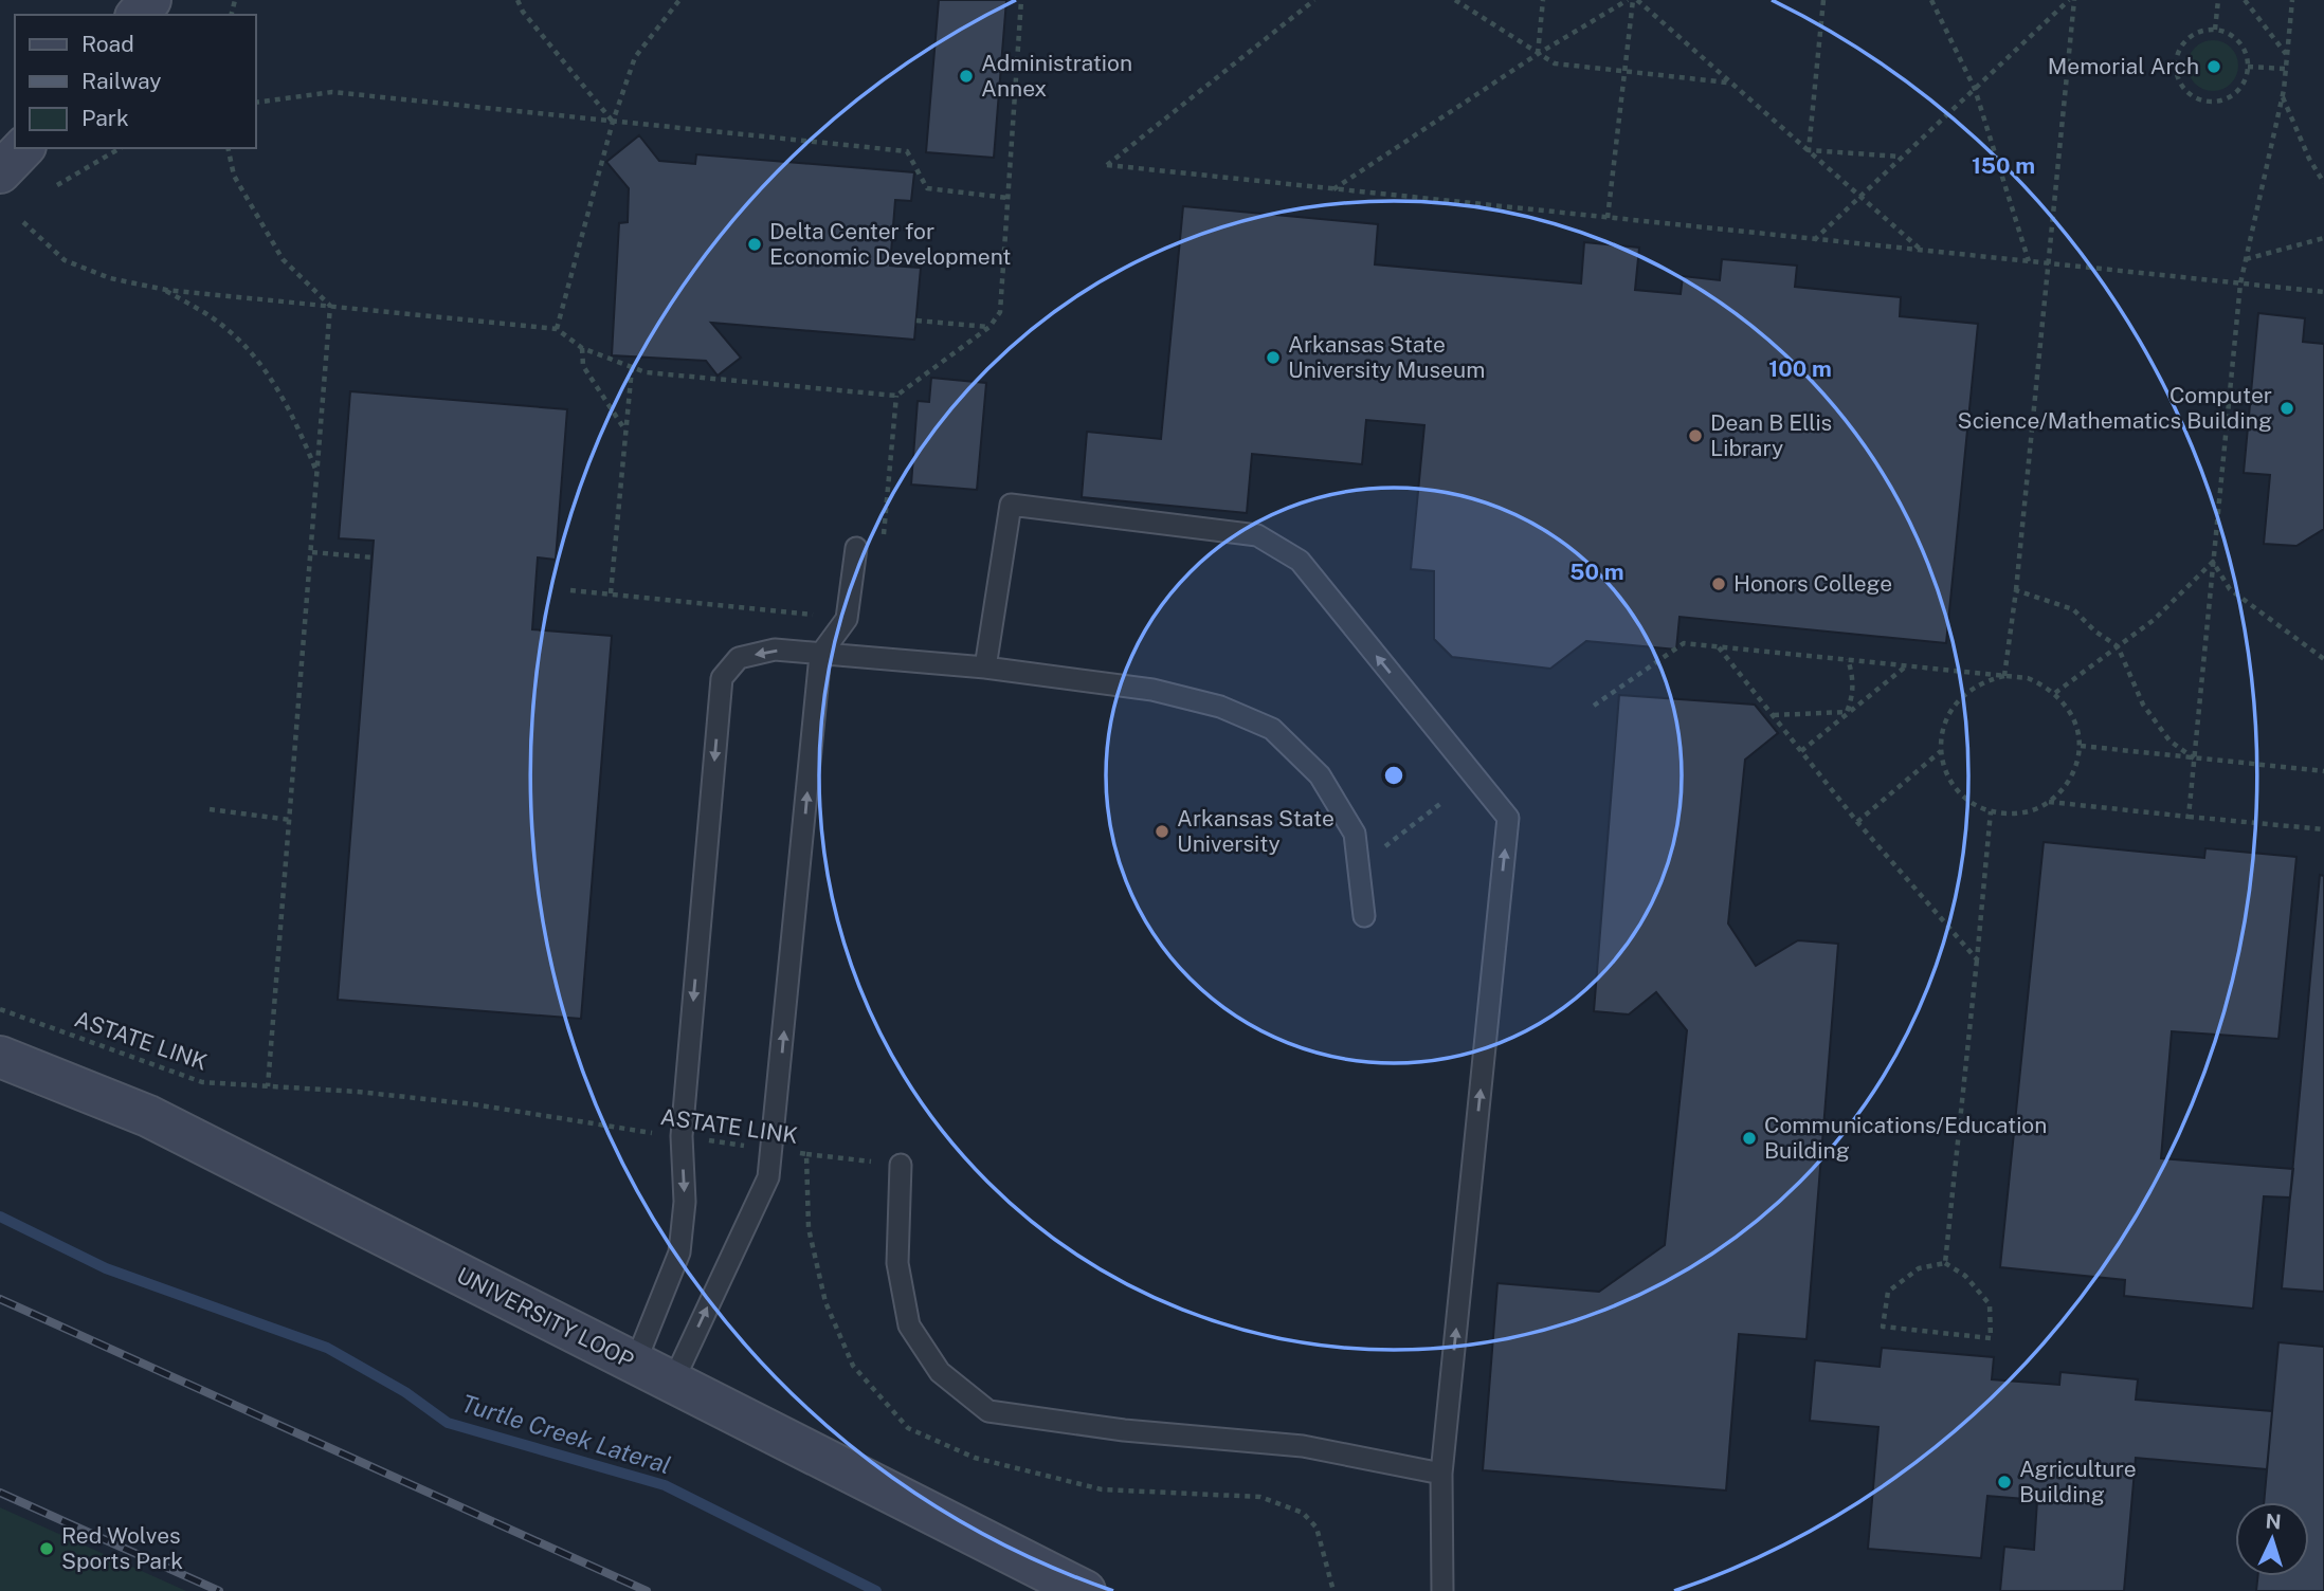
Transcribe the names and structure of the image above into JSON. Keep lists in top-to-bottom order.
{
  "streets": {
    "street": ["UNIVERSITY LOOP"],
    "path": ["ASTATE LINK"]
  },
  "water": ["Turtle Creek Lateral"],
  "places": [
    "Memorial Arch",
    "Administration Annex",
    "Delta Center for Economic Development",
    "Arkansas State University Museum",
    "Computer Science/Mathematics Building",
    "Dean B Ellis Library",
    "Honors College",
    "Arkansas State University",
    "Communications/Education Building",
    "Agriculture Building",
    "Red Wolves Sports Park"
  ],
  "legend": ["Road", "Railway", "Park"],
  "north": "top",
  "rings": ["150 m", "100 m", "50 m"]
}
